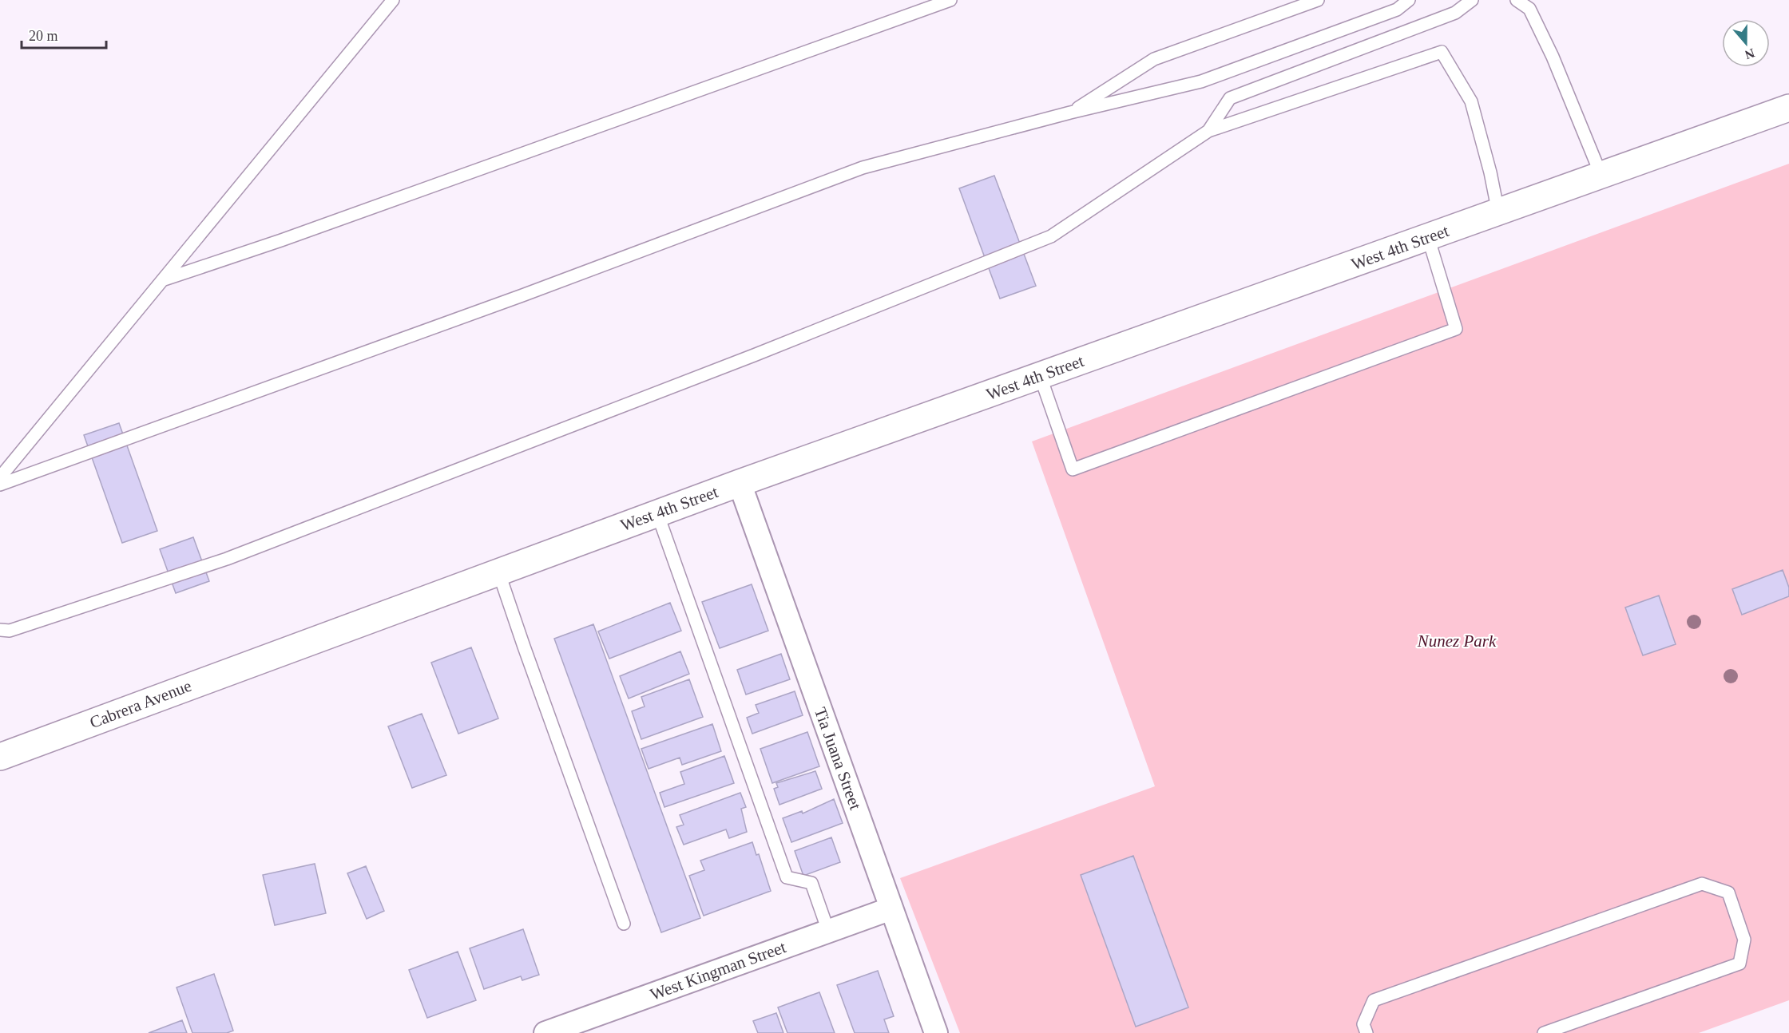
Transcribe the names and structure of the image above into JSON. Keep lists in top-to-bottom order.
{
  "streets": {
    "street": [
      "West 4th Street",
      "Cabrera Avenue",
      "Tia Juana Street",
      "West Kingman Street"
    ]
  },
  "crossings": [
    ["West 4th Street", "Cabrera Avenue"],
    ["West 4th Street", "Tia Juana Street"],
    ["Tia Juana Street", "West Kingman Street"]
  ],
  "parks": ["Nunez Park"],
  "scale_bar": "20 m",
  "north": "bottom"
}
